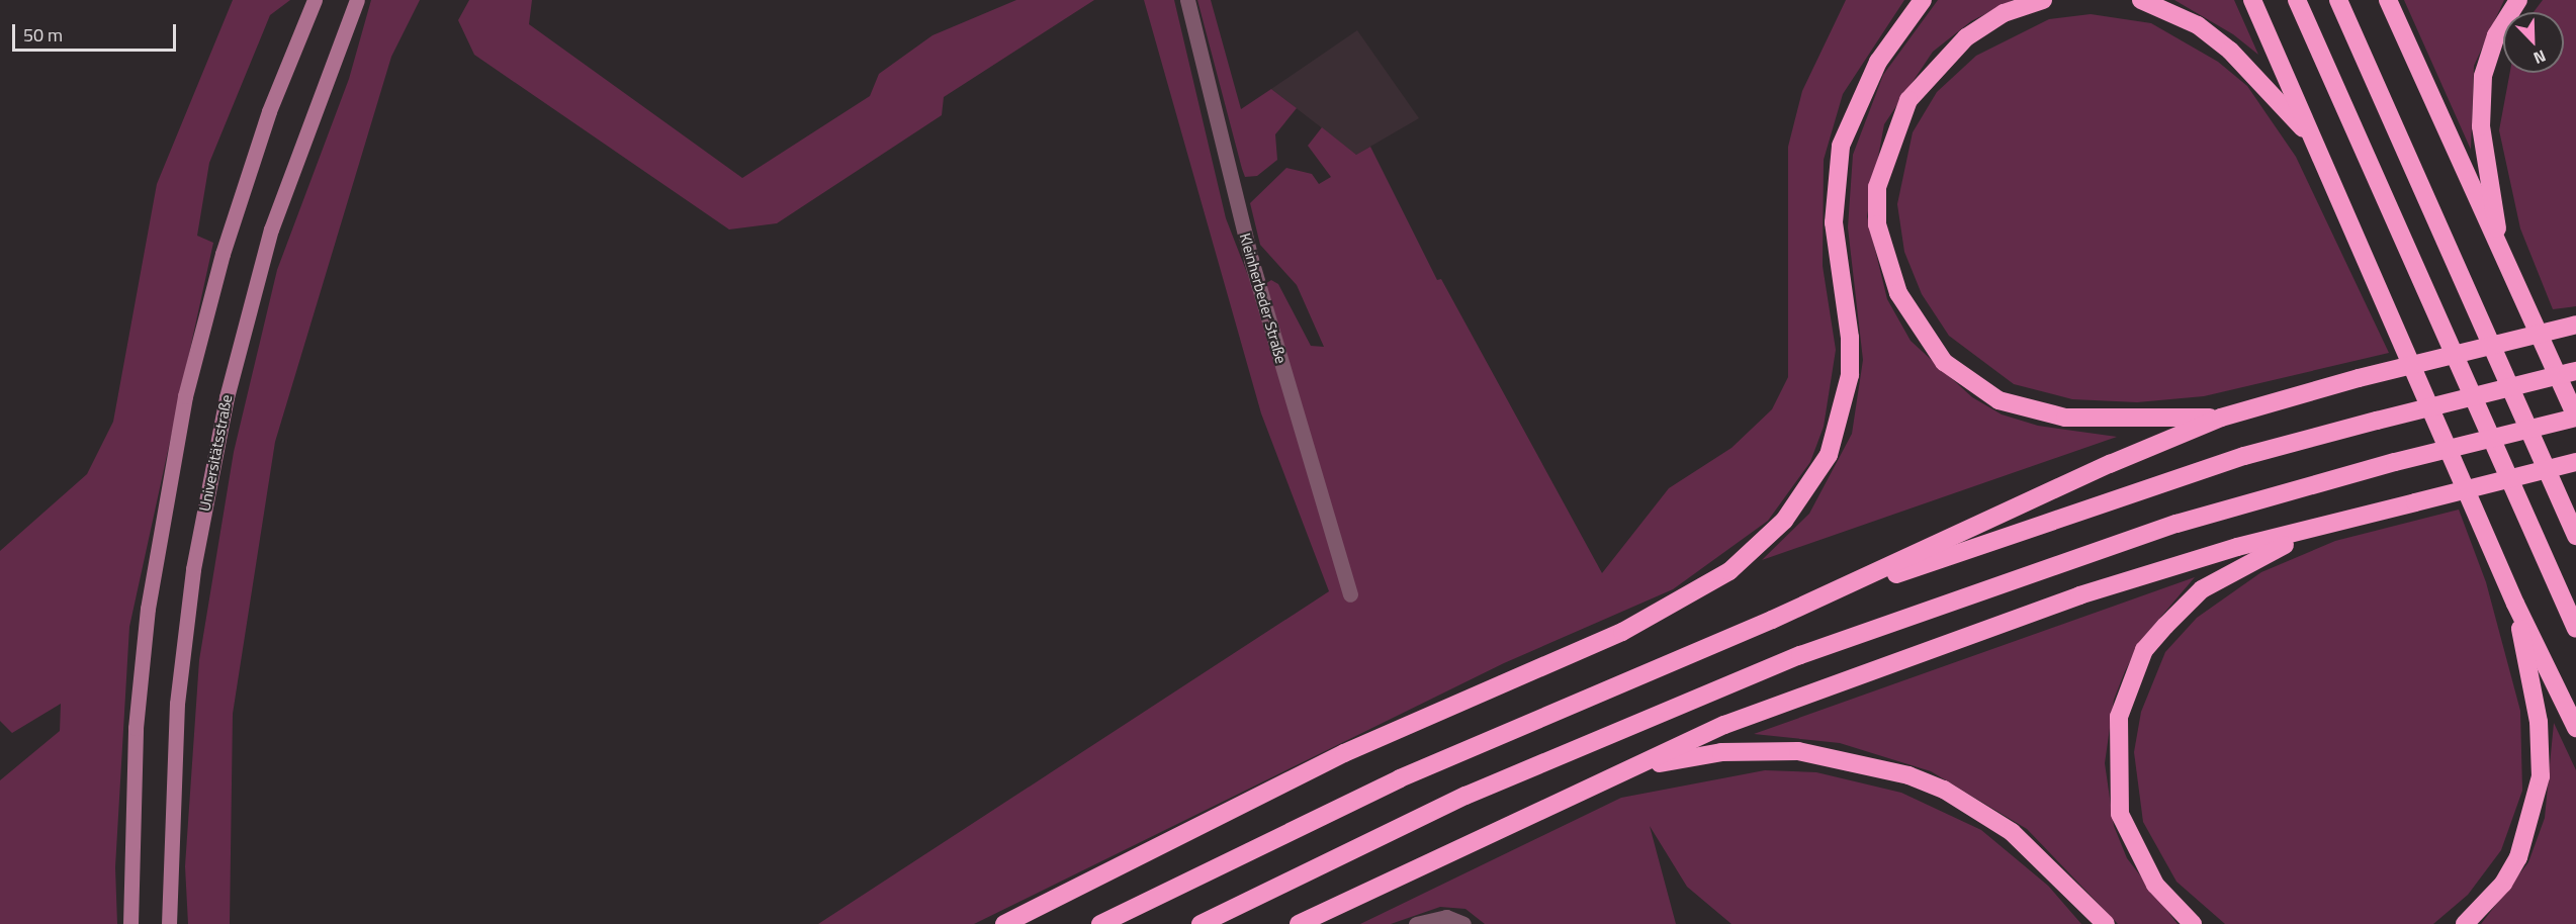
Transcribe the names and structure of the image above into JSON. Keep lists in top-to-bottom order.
{
  "streets": {
    "main road": ["Universitätsstraße"],
    "street": ["Kleinherbeder Straße"]
  },
  "scale_bar": "50 m",
  "north": "bottom right"
}
